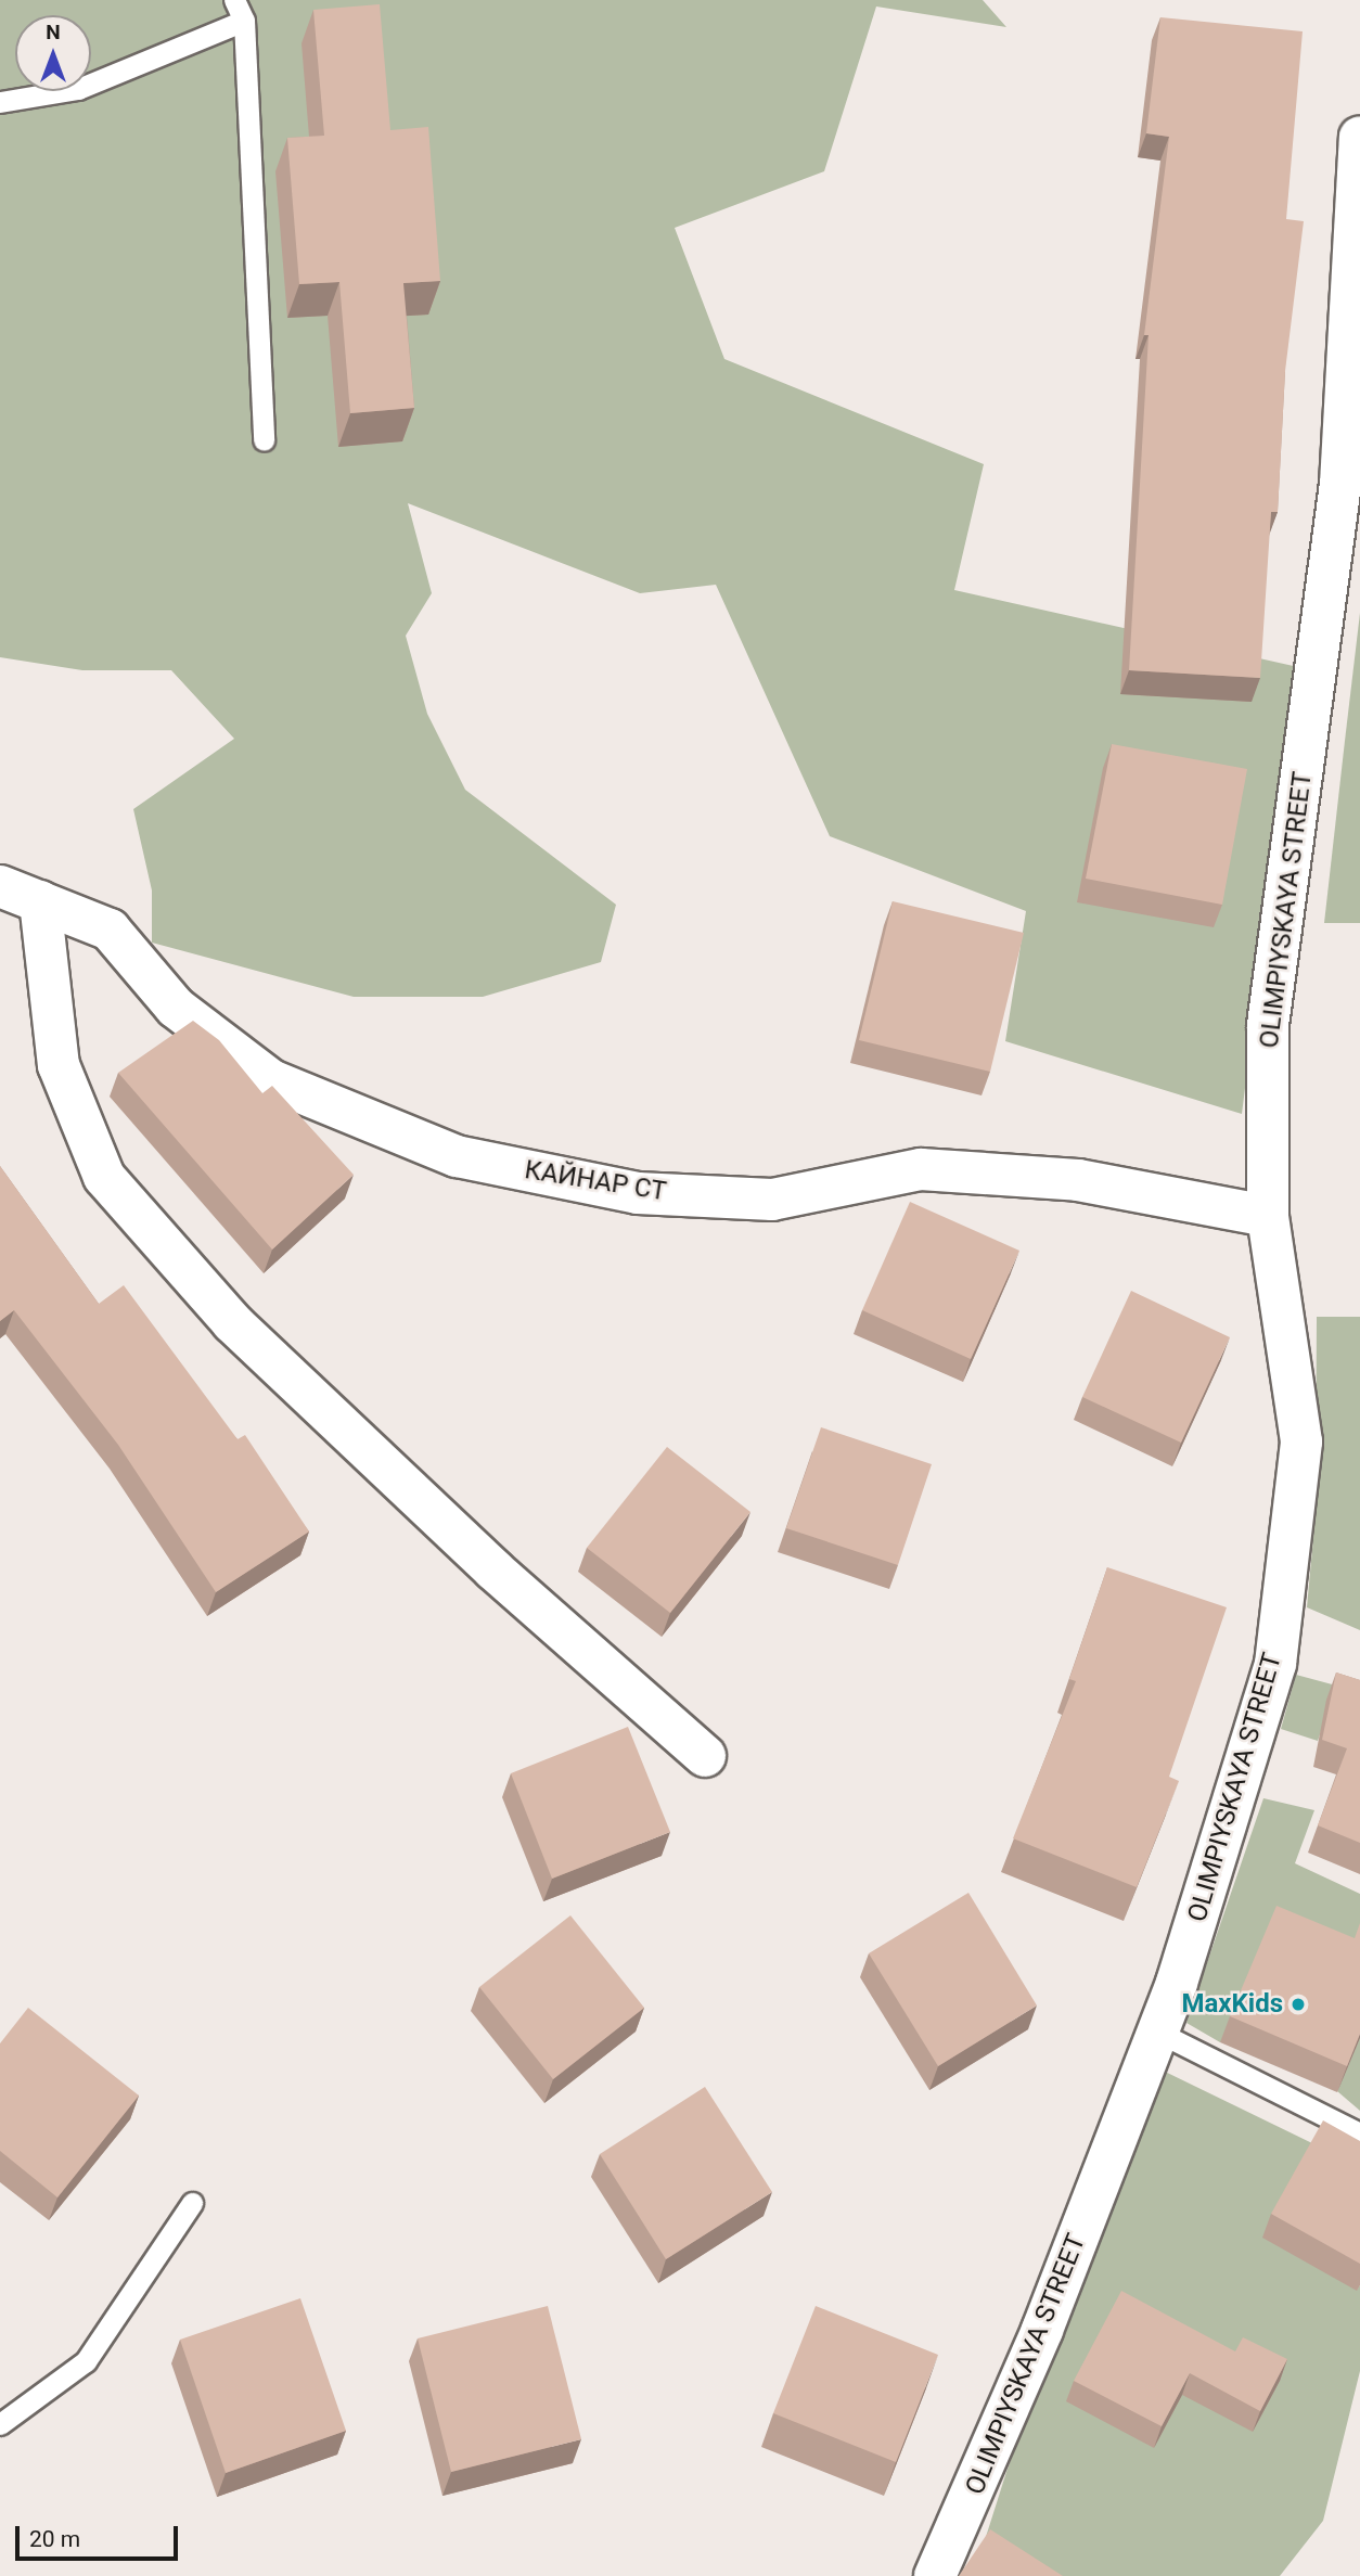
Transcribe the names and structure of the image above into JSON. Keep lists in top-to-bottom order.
{
  "streets": {
    "street": ["OLIMPIYSKAYA STREET", "КАЙНАР СТ"]
  },
  "crossings": [
    ["OLIMPIYSKAYA STREET", "КАЙНАР СТ"]
  ],
  "places": ["MaxKids"],
  "scale_bar": "20 m",
  "north": "top"
}
